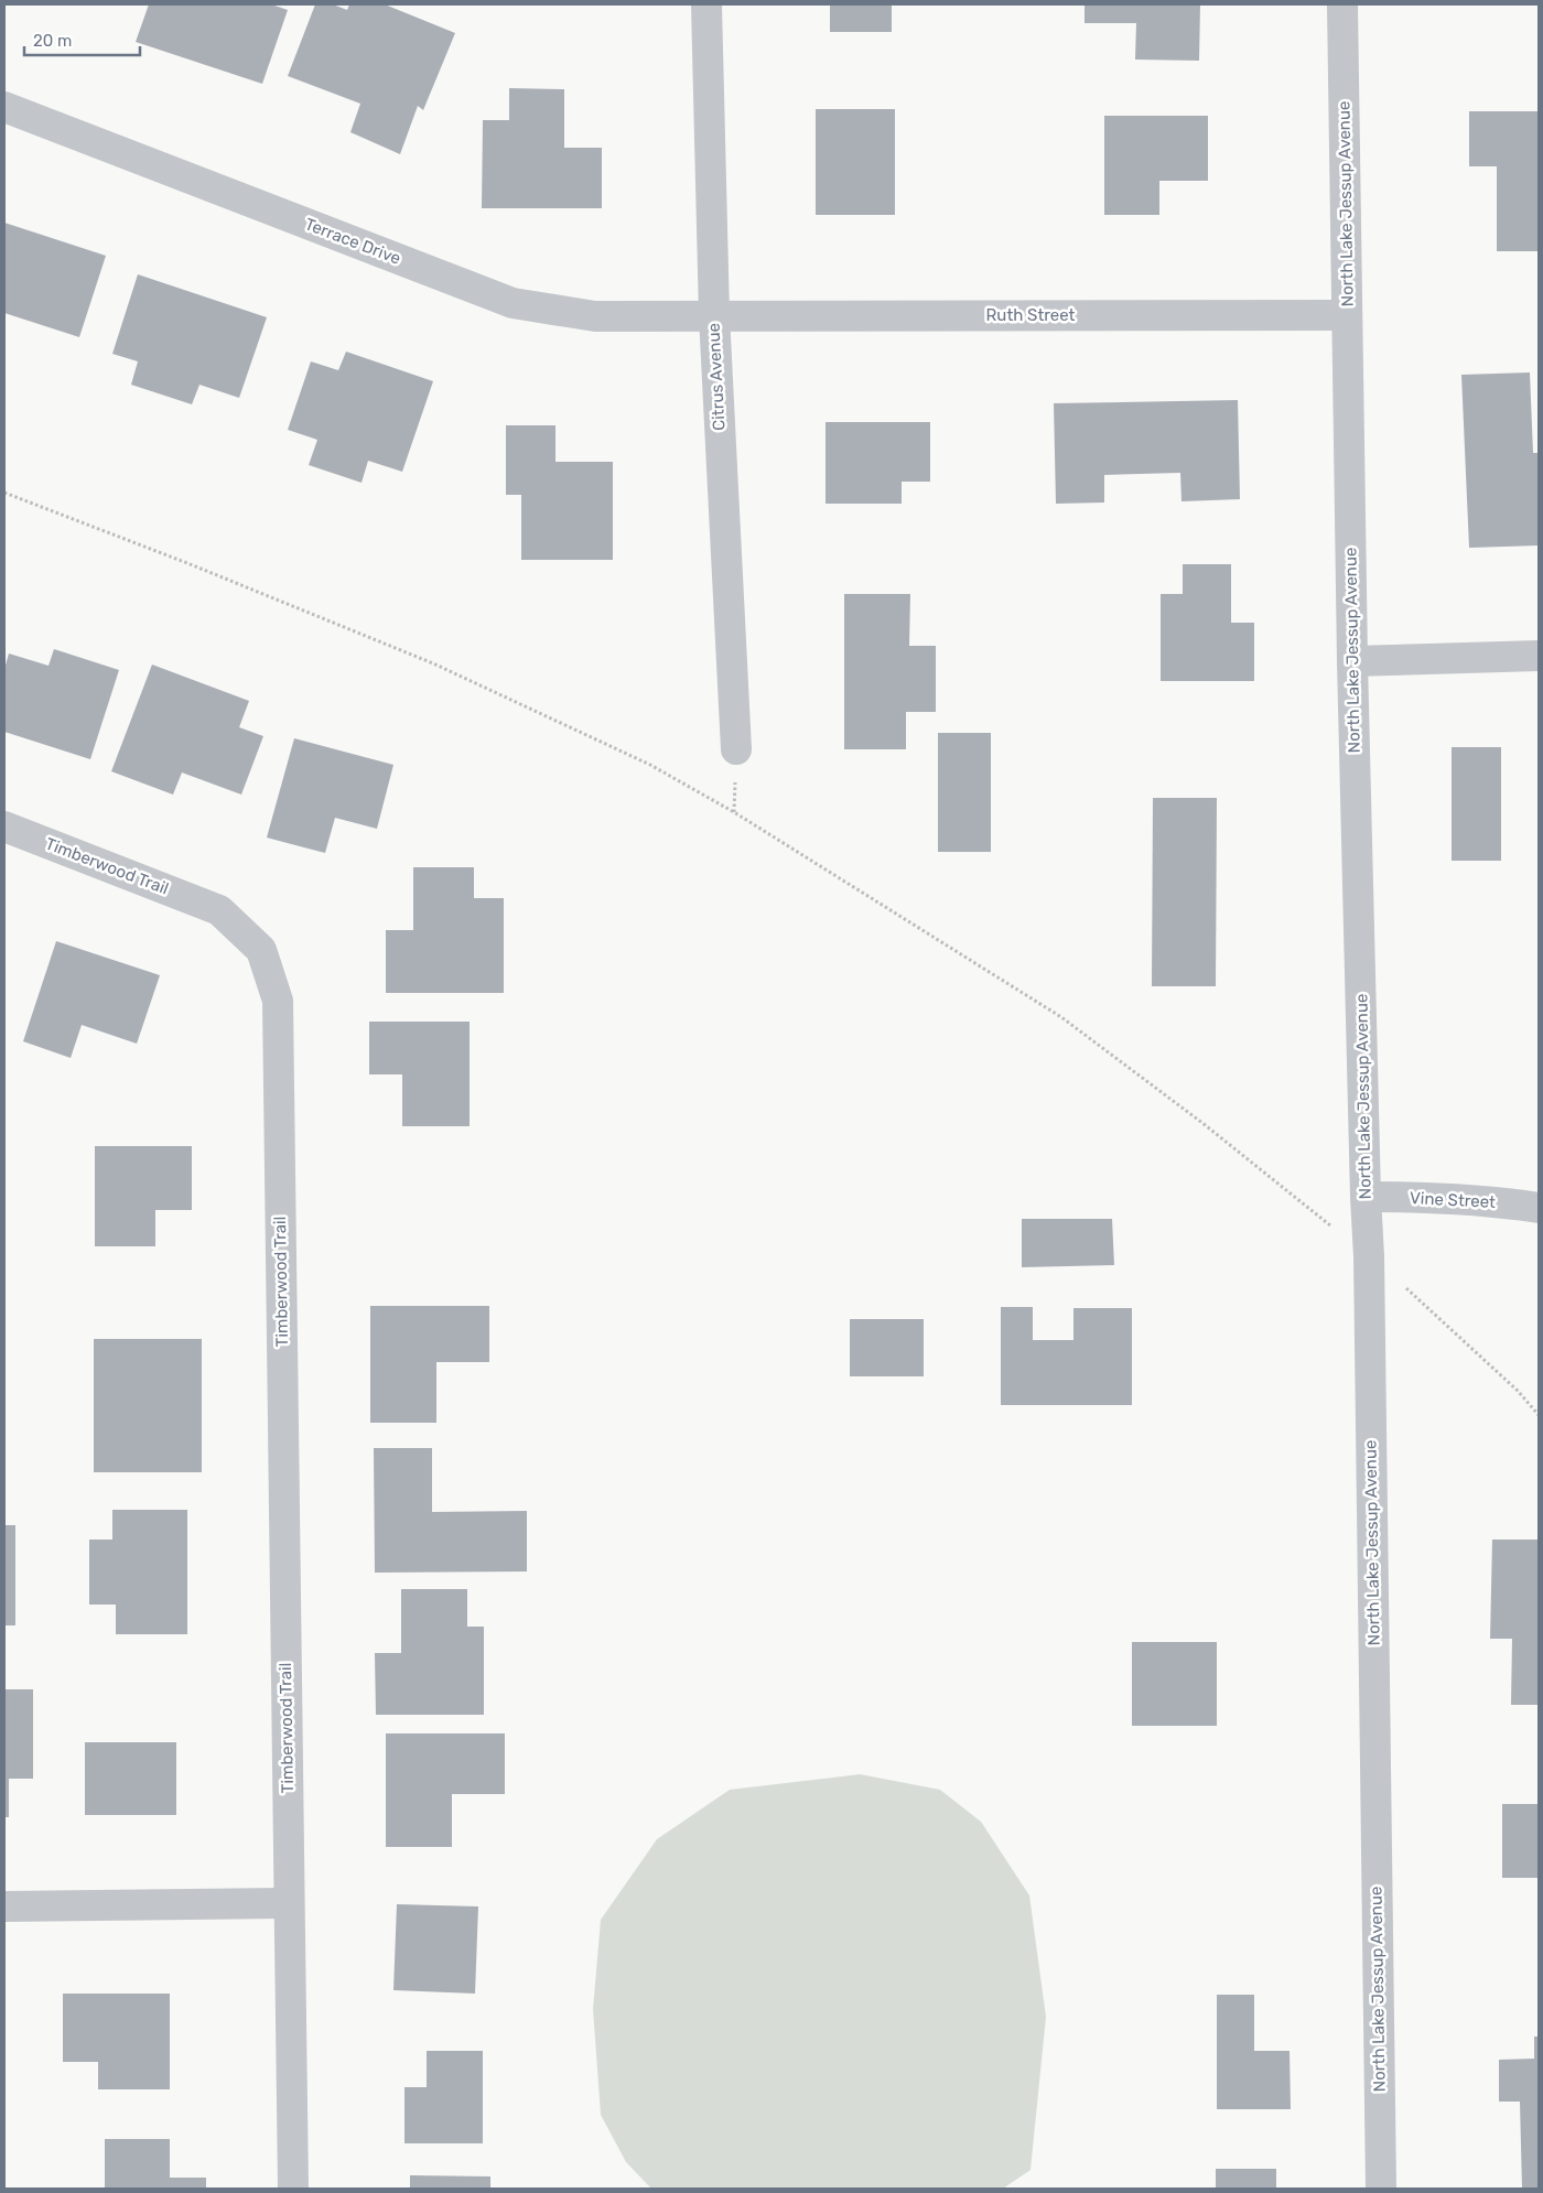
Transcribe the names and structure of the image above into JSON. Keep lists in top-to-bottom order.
{
  "streets": {
    "street": [
      "North Lake Jessup Avenue",
      "Terrace Drive",
      "Ruth Street",
      "Citrus Avenue",
      "Timberwood Trail",
      "Vine Street"
    ]
  },
  "crossings": [
    ["North Lake Jessup Avenue", "Ruth Street"],
    ["North Lake Jessup Avenue", "Vine Street"],
    ["Terrace Drive", "Ruth Street"],
    ["Terrace Drive", "Citrus Avenue"],
    ["Ruth Street", "Citrus Avenue"]
  ],
  "scale_bar": "20 m"
}
